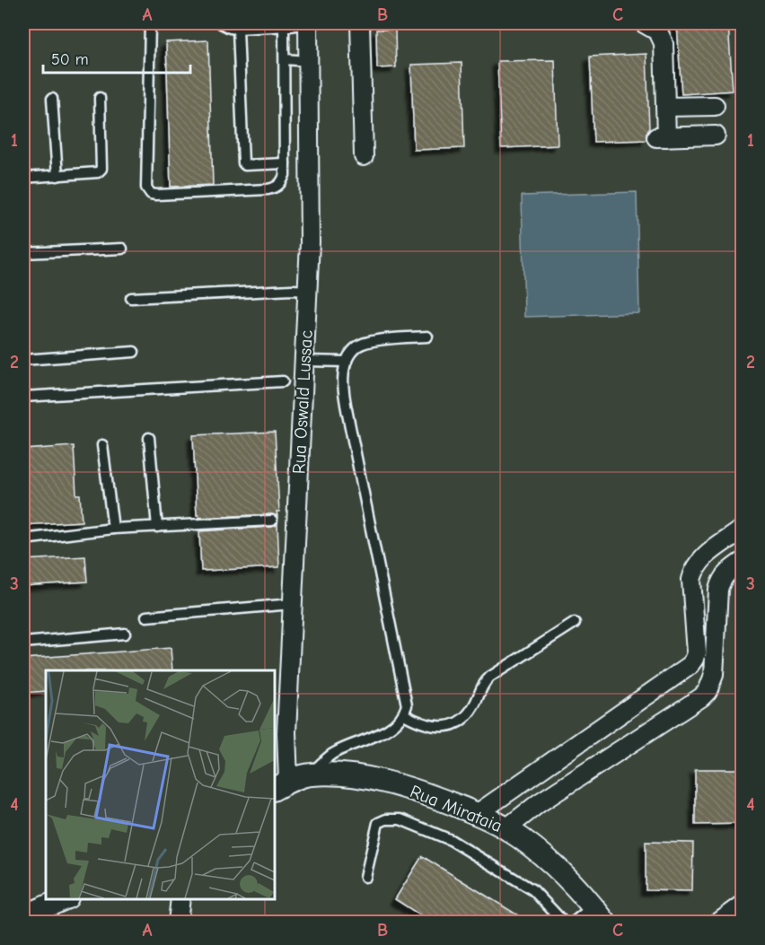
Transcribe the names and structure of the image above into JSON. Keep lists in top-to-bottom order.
{
  "streets": {
    "street": ["Rua Oswald Lussac", "Rua Mirataia"]
  },
  "crossings": [
    ["Rua Oswald Lussac", "Rua Mirataia"]
  ],
  "scale_bar": "50 m",
  "grid": {
    "columns": ["A", "B", "C"],
    "rows": [
      "1",
      "2",
      "3",
      "4"
    ]
  }
}
